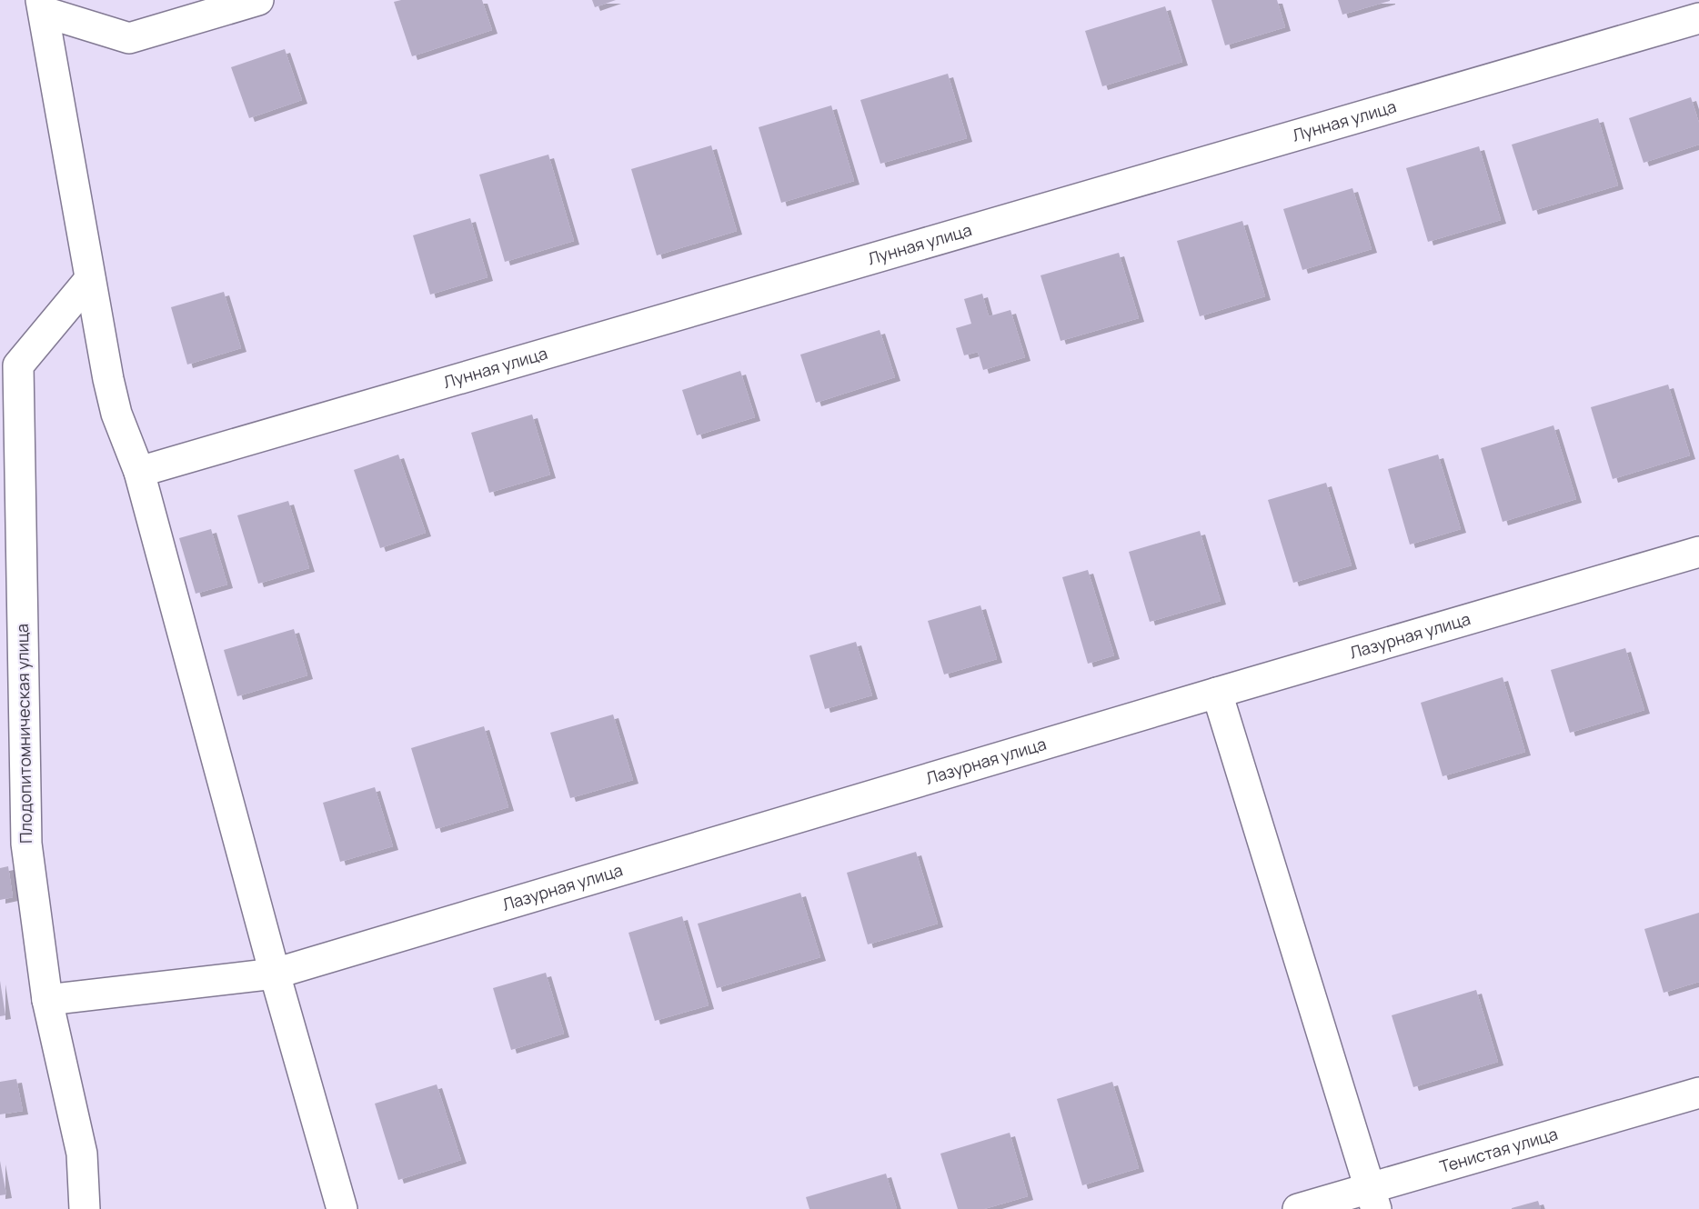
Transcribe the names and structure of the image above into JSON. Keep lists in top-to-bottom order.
{
  "streets": {
    "street": [
      "Лунная улица",
      "Лазурная улица",
      "Плодопитомническая улица",
      "Тенистая улица"
    ]
  },
  "crossings": [
    ["Лазурная улица", "Плодопитомническая улица"]
  ]
}
